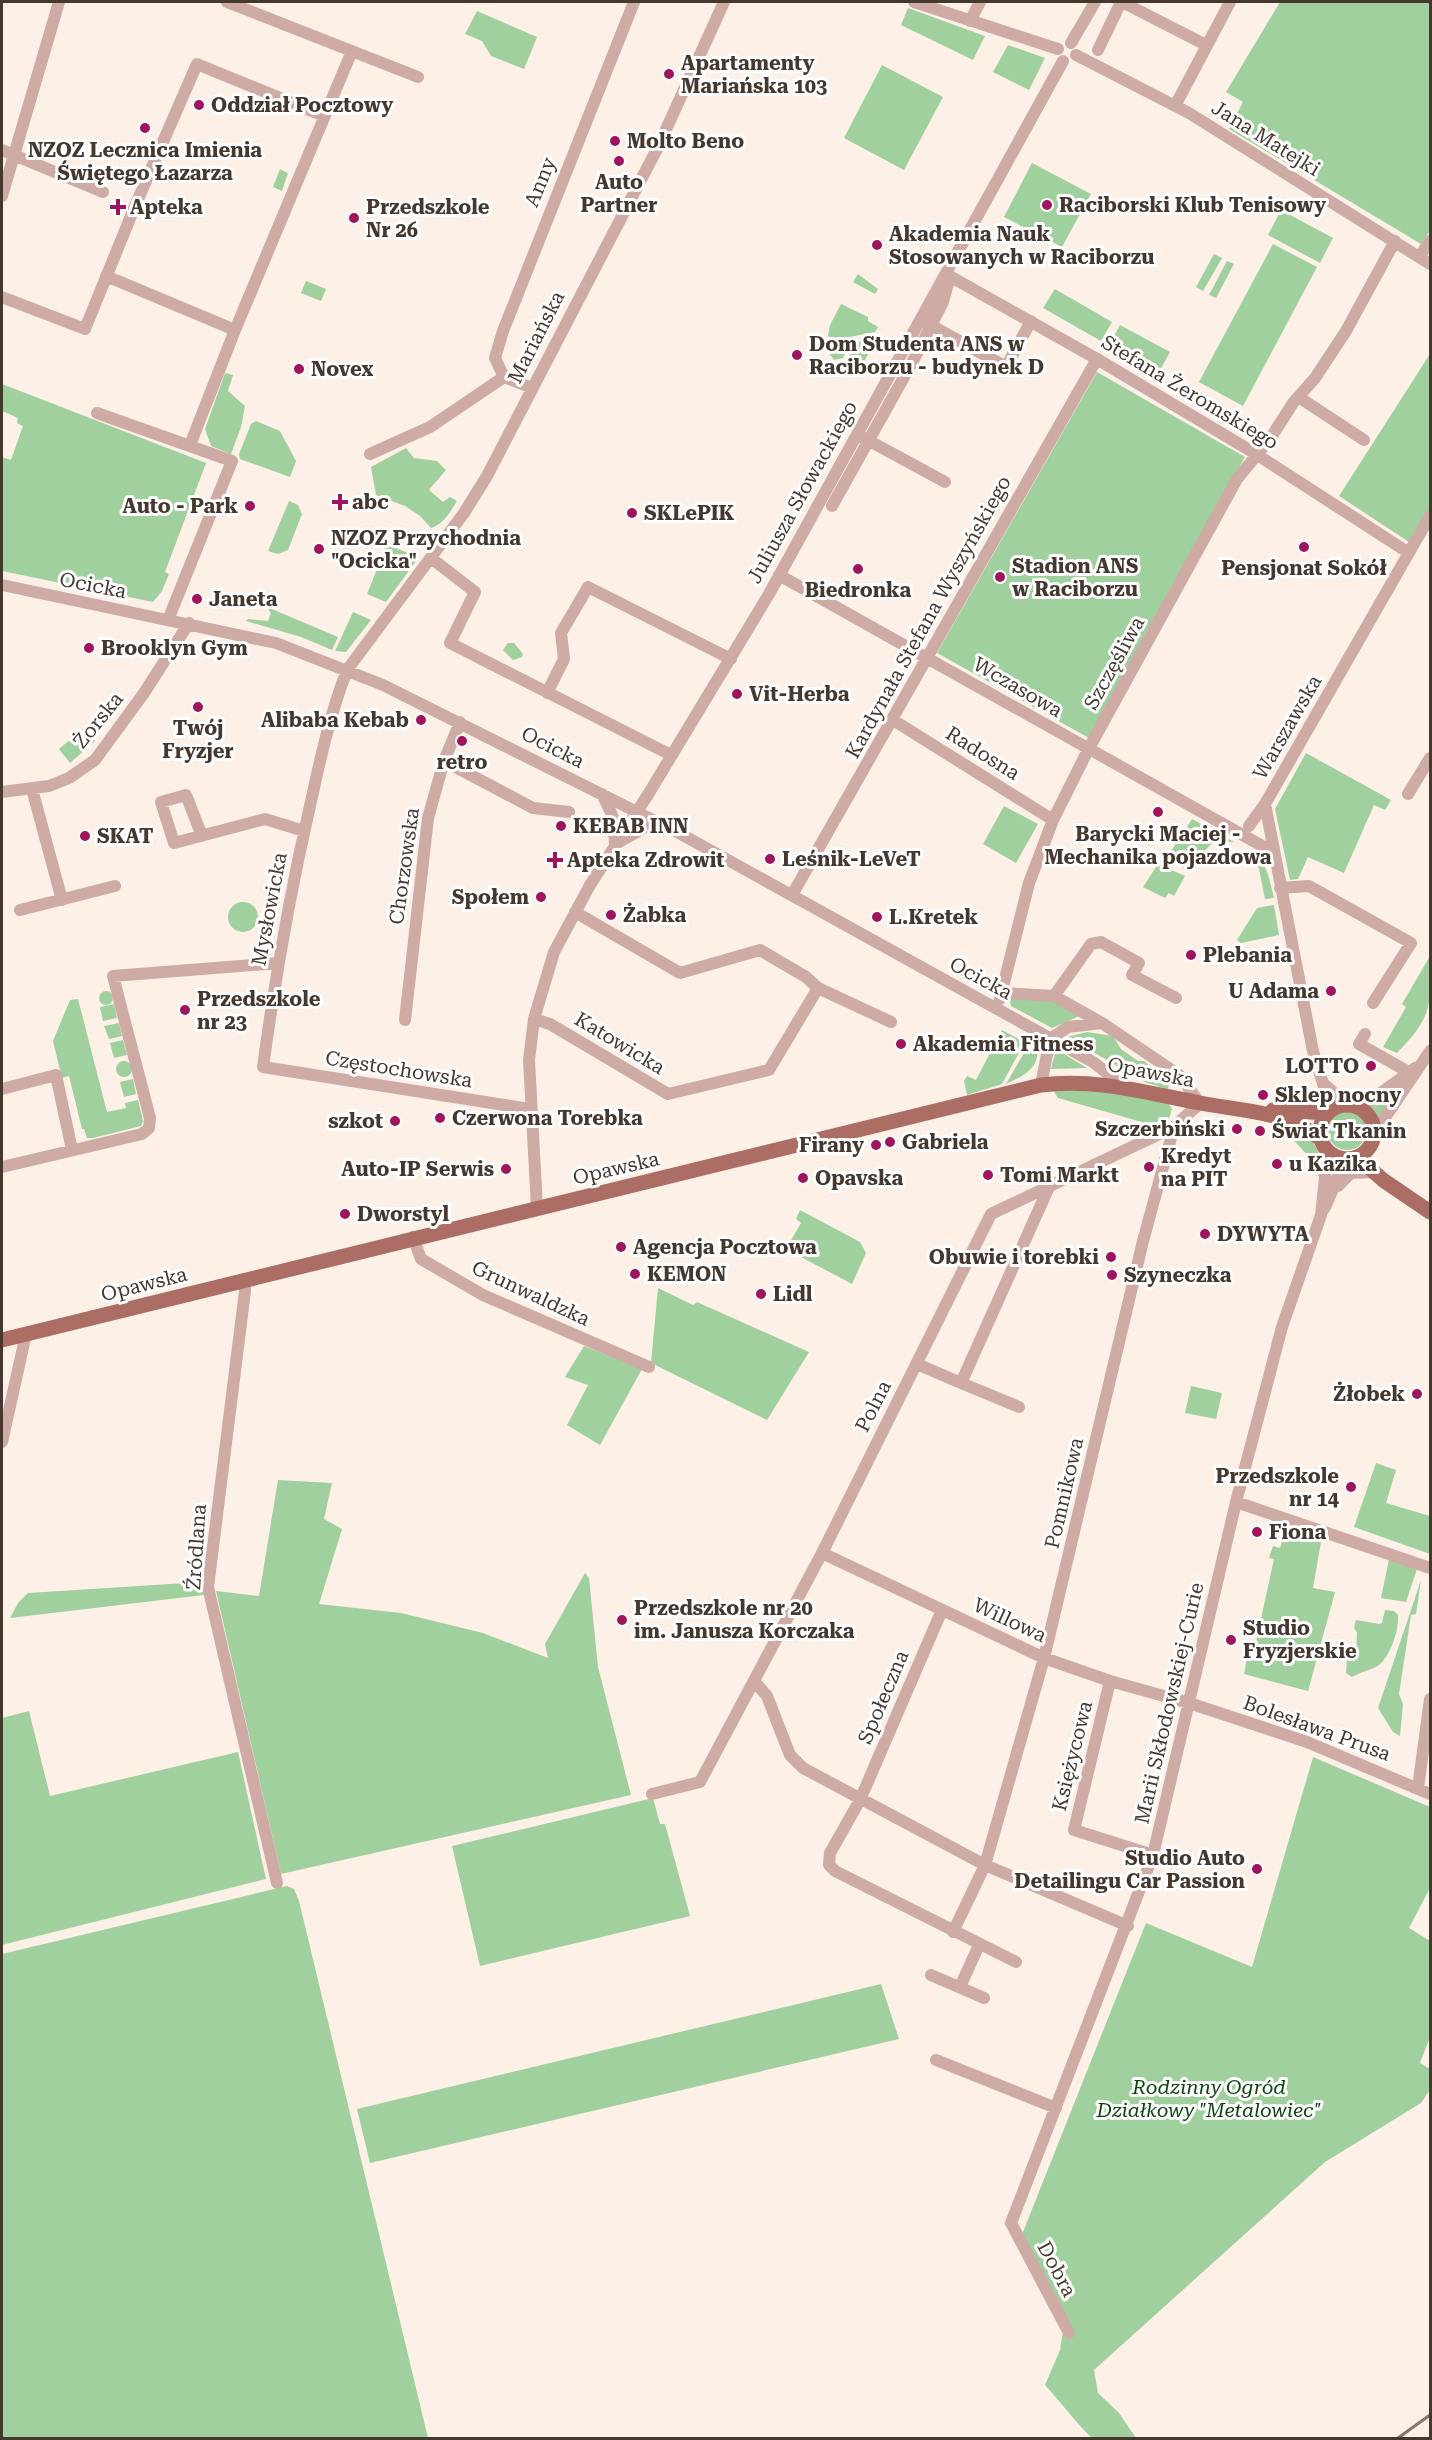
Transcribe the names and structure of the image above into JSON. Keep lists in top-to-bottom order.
{
  "streets": {
    "main road": ["Opawska"],
    "street": [
      "Jana Matejki",
      "Anny",
      "Mariańska",
      "Stefana Żeromskiego",
      "Juliusza Słowackiego",
      "Ocicka",
      "Kardynała Stefana Wyszyńskiego",
      "Szczęśliwa",
      "Wczasowa",
      "Żorska",
      "Warszawska",
      "Radosna",
      "Chorzowska",
      "Mysłowicka",
      "Katowicka",
      "Częstochowska",
      "Grunwaldzka",
      "Polna",
      "Pomnikowa",
      "Źródlana",
      "Willowa",
      "Społeczna",
      "Marii Skłodowskiej-Curie",
      "Bolesława Prusa",
      "Księżycowa",
      "Dobra"
    ]
  },
  "crossings": [
    ["Jana Matejki", "Juliusza Słowackiego"],
    ["Jana Matejki", "Szczęśliwa"],
    ["Mariańska", "Ocicka"],
    ["Mariańska", "Mysłowicka"],
    ["Stefana Żeromskiego", "Juliusza Słowackiego"],
    ["Stefana Żeromskiego", "Kardynała Stefana Wyszyńskiego"],
    ["Stefana Żeromskiego", "Szczęśliwa"],
    ["Stefana Żeromskiego", "Warszawska"],
    ["Juliusza Słowackiego", "Ocicka"],
    ["Juliusza Słowackiego", "Wczasowa"],
    ["Ocicka", "Kardynała Stefana Wyszyńskiego"],
    ["Ocicka", "Szczęśliwa"],
    ["Ocicka", "Żorska"],
    ["Ocicka", "Chorzowska"],
    ["Ocicka", "Mysłowicka"],
    ["Ocicka", "Opawska"],
    ["Ocicka", "Polna"],
    ["Kardynała Stefana Wyszyńskiego", "Wczasowa"],
    ["Kardynała Stefana Wyszyńskiego", "Radosna"],
    ["Szczęśliwa", "Wczasowa"],
    ["Szczęśliwa", "Radosna"],
    ["Wczasowa", "Warszawska"],
    ["Warszawska", "Opawska"],
    ["Warszawska", "Marii Skłodowskiej-Curie"],
    ["Mysłowicka", "Częstochowska"],
    ["Opawska", "Grunwaldzka"],
    ["Opawska", "Polna"],
    ["Opawska", "Źródlana"],
    ["Opawska", "Marii Skłodowskiej-Curie"],
    ["Polna", "Pomnikowa"],
    ["Polna", "Willowa"],
    ["Pomnikowa", "Willowa"],
    ["Pomnikowa", "Społeczna"],
    ["Willowa", "Społeczna"],
    ["Willowa", "Marii Skłodowskiej-Curie"],
    ["Willowa", "Bolesława Prusa"],
    ["Willowa", "Księżycowa"],
    ["Marii Skłodowskiej-Curie", "Bolesława Prusa"],
    ["Marii Skłodowskiej-Curie", "Księżycowa"],
    ["Marii Skłodowskiej-Curie", "Dobra"]
  ],
  "parks": ["Rodzinny Ogród Działkowy \"Metalowiec\""],
  "places": {
    "other": [
      "Apartamenty Mariańska 103",
      "Oddział Pocztowy",
      "NZOZ Lecznica Imienia Świętego Łazarza",
      "Molto Beno",
      "Auto Partner",
      "Raciborski Klub Tenisowy",
      "Przedszkole Nr 26",
      "Akademia Nauk Stosowanych w Raciborzu",
      "Dom Studenta ANS w Raciborzu - budynek D",
      "Novex",
      "Auto - Park",
      "SKLePIK",
      "Pensjonat Sokół",
      "NZOZ Przychodnia \"Ocicka\"",
      "Biedronka",
      "Stadion ANS w Raciborzu",
      "Janeta",
      "Brooklyn Gym",
      "Vit-Herba",
      "Twój Fryzjer",
      "Alibaba Kebab",
      "retro",
      "Barycki Maciej - Mechanika pojazdowa",
      "KEBAB INN",
      "SKAT",
      "Leśnik-LeVeT",
      "Społem",
      "Żabka",
      "L.Kretek",
      "Plebania",
      "U Adama",
      "Przedszkole nr 23",
      "Akademia Fitness",
      "LOTTO",
      "Sklep nocny",
      "Czerwona Torebka",
      "szkot",
      "Szczerbiński",
      "Świat Tkanin",
      "Gabriela",
      "Firany",
      "u Kazika",
      "Kredyt na PIT",
      "Auto-IP Serwis",
      "Tomi Markt",
      "Opavska",
      "Dworstyl",
      "DYWYTA",
      "Agencja Pocztowa",
      "Obuwie i torebki",
      "KEMON",
      "Szyneczka",
      "Lidl",
      "Żłobek",
      "Przedszkole nr 14",
      "Fiona",
      "Przedszkole nr 20 im. Janusza Korczaka",
      "Studio Fryzjerskie",
      "Studio Auto Detailingu Car Passion"
    ],
    "health": ["Apteka", "abc", "Apteka Zdrowit"]
  }
}
